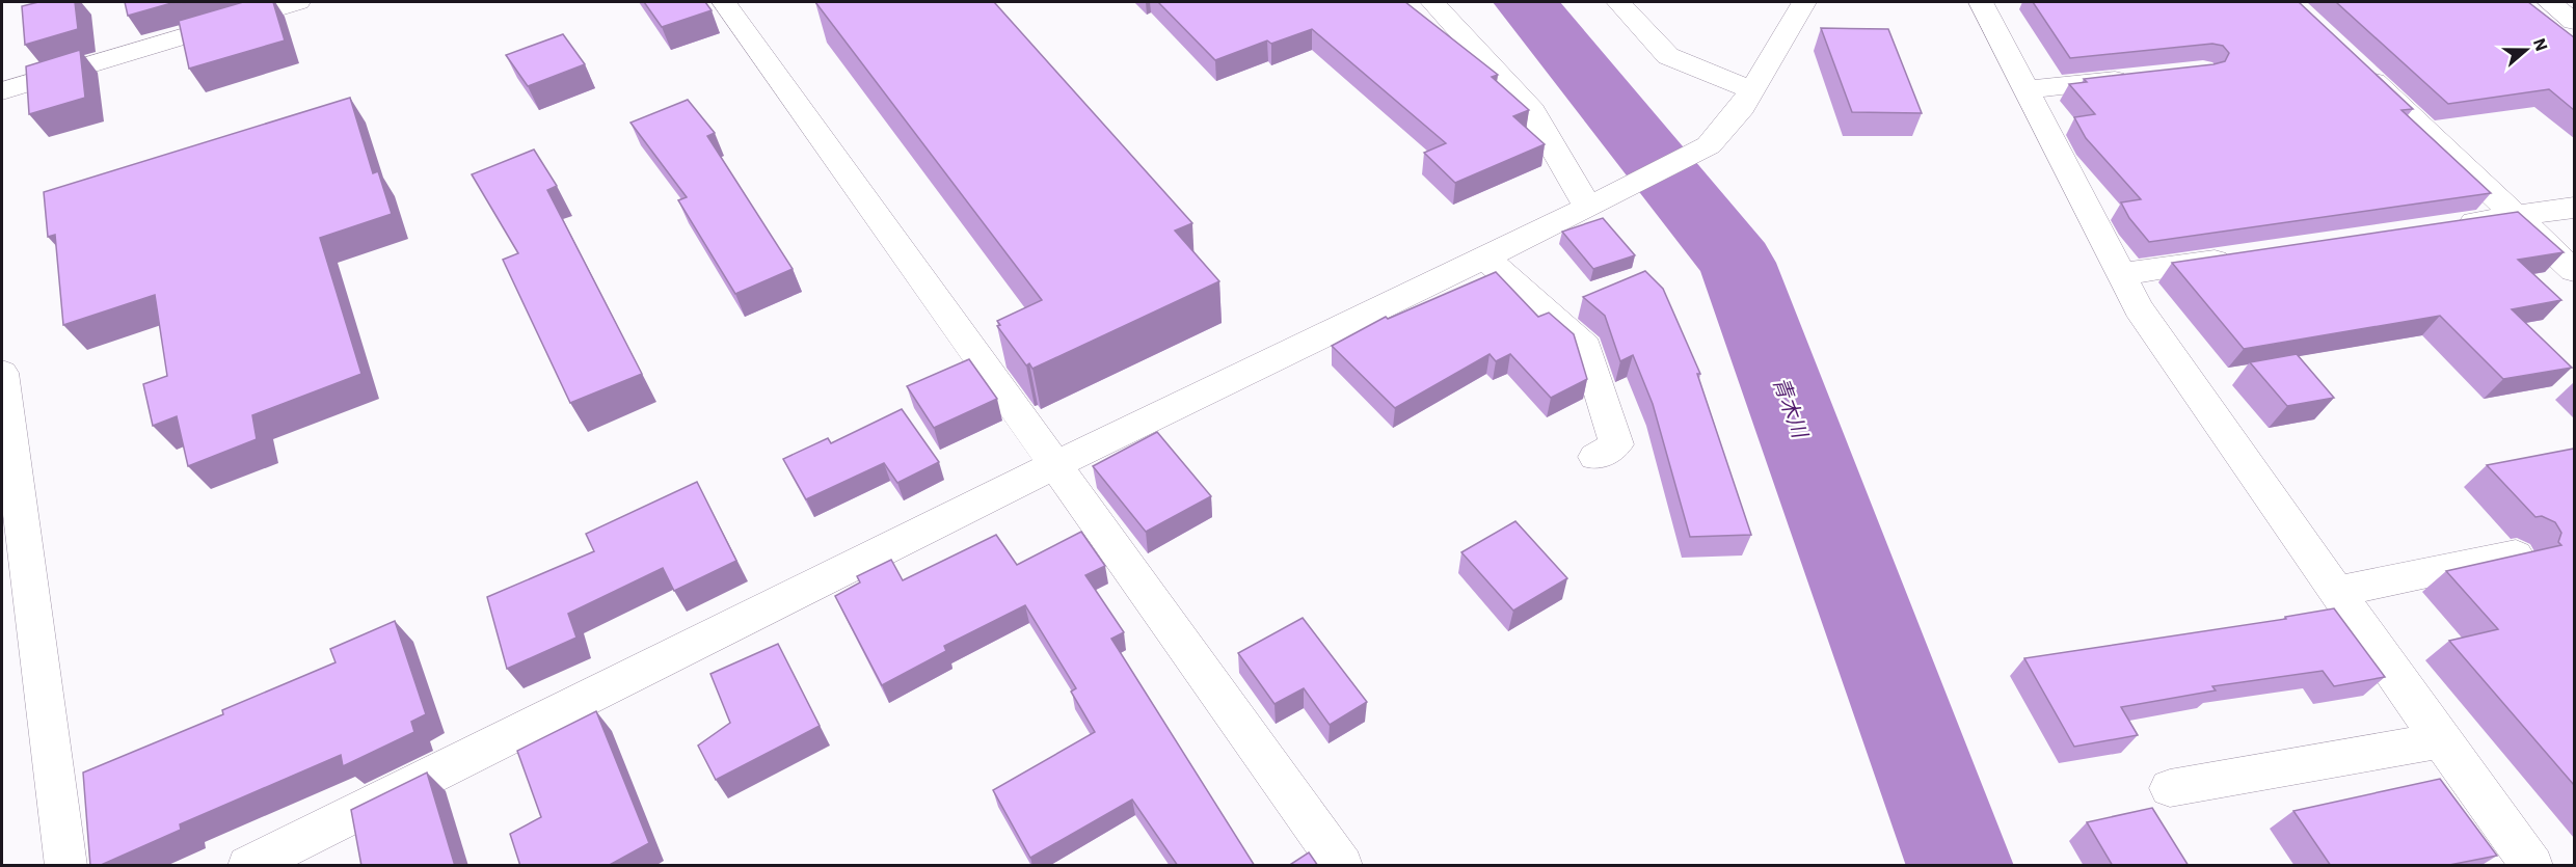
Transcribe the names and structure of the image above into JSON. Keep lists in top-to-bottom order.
{
  "water": ["青木川"],
  "north": "right"
}
